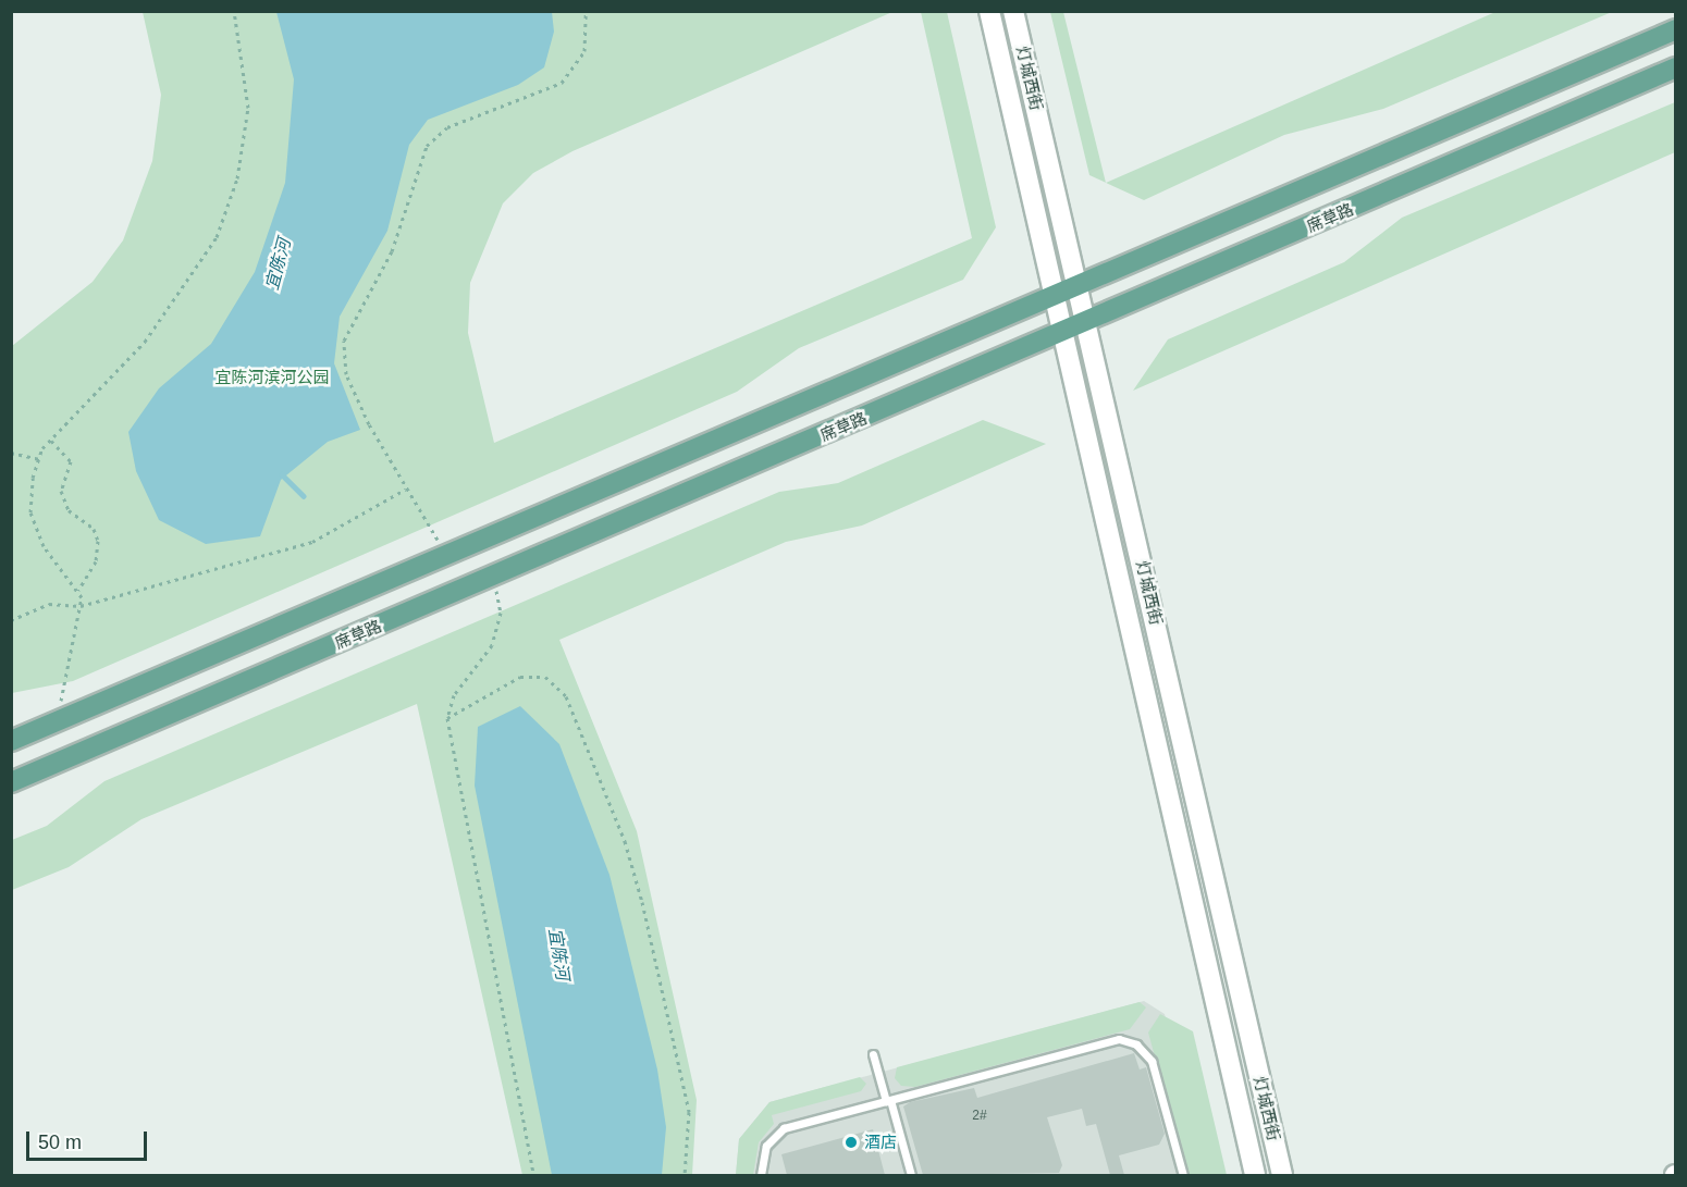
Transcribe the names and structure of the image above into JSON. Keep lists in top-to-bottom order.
{
  "streets": {
    "main road": ["席草路"],
    "street": ["灯城西街"]
  },
  "crossings": [
    ["灯城西街", "席草路"]
  ],
  "water": ["宜陈河"],
  "parks": ["宜陈河滨河公园"],
  "places": ["酒店"],
  "house_numbers": ["2#"],
  "scale_bar": "50 m"
}
